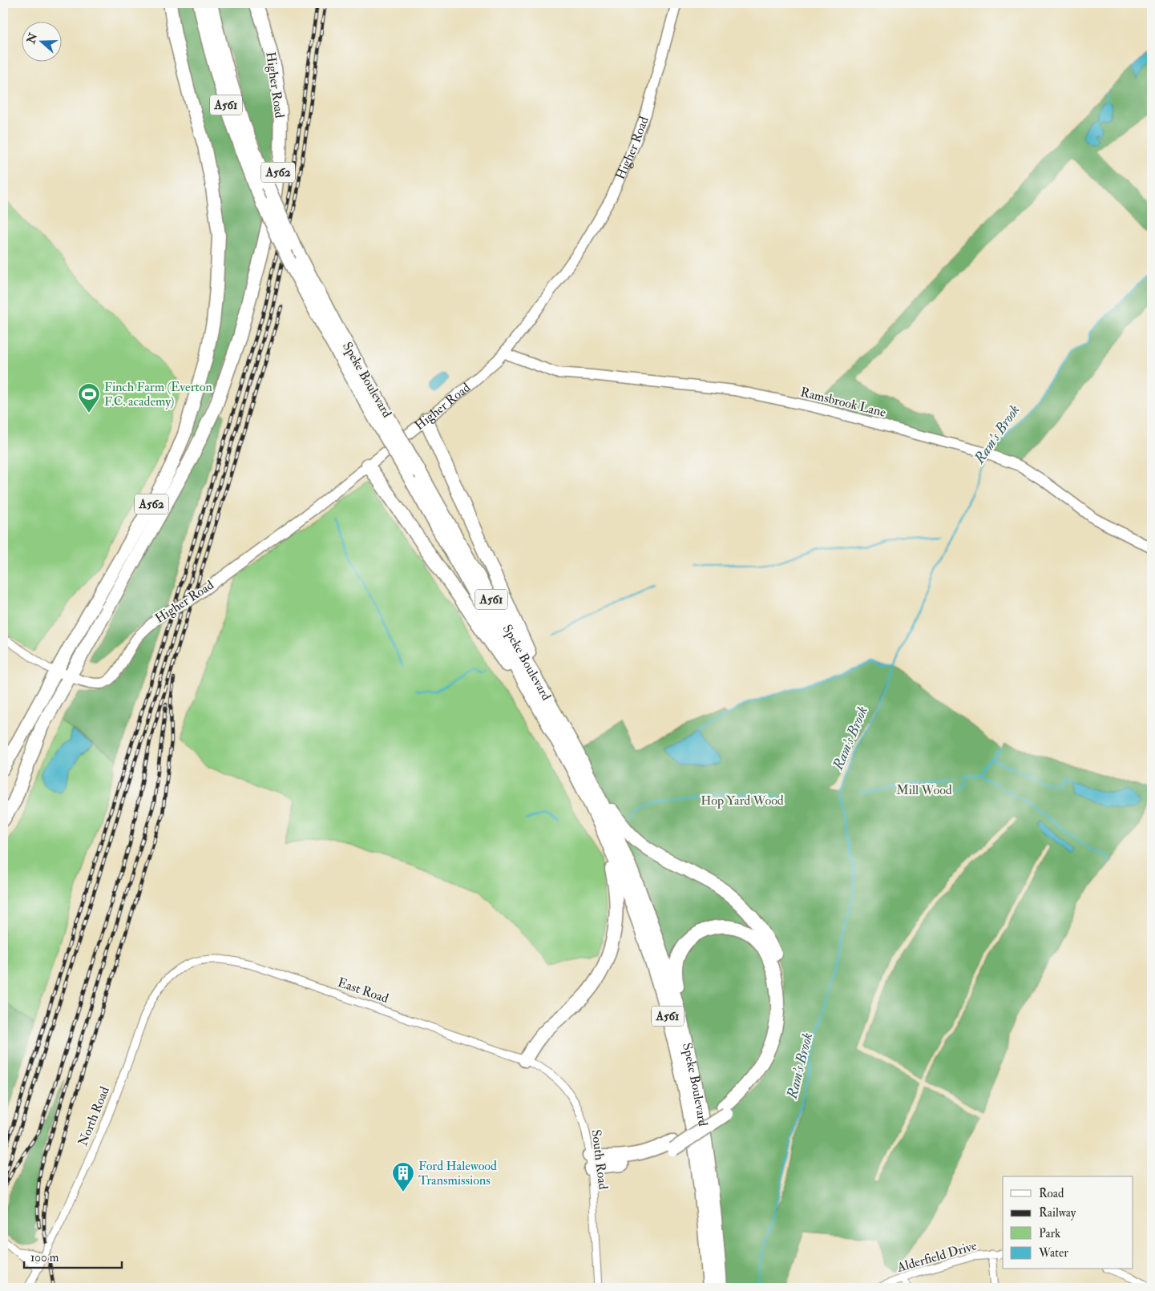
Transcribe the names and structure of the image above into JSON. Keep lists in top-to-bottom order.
{
  "streets": {
    "highway": [
      "Higher Road",
      "A561",
      "A562",
      "Speke Boulevard"
    ],
    "street": [
      "Ramsbrook Lane",
      "East Road",
      "North Road",
      "South Road",
      "Alderfield Drive"
    ]
  },
  "crossings": [
    ["Higher Road", "A562"],
    ["Higher Road", "Ramsbrook Lane"],
    ["East Road", "North Road"],
    ["East Road", "South Road"]
  ],
  "water": ["Ram's Brook"],
  "parks": ["Mill Wood", "Hop Yard Wood"],
  "places": {
    "sports": ["Finch Farm (Everton F.C. academy)"],
    "building": ["Ford Halewood Transmissions"]
  },
  "legend": [
    "Road",
    "Railway",
    "Park",
    "Water"
  ],
  "scale_bar": "100 m",
  "north": "left"
}
